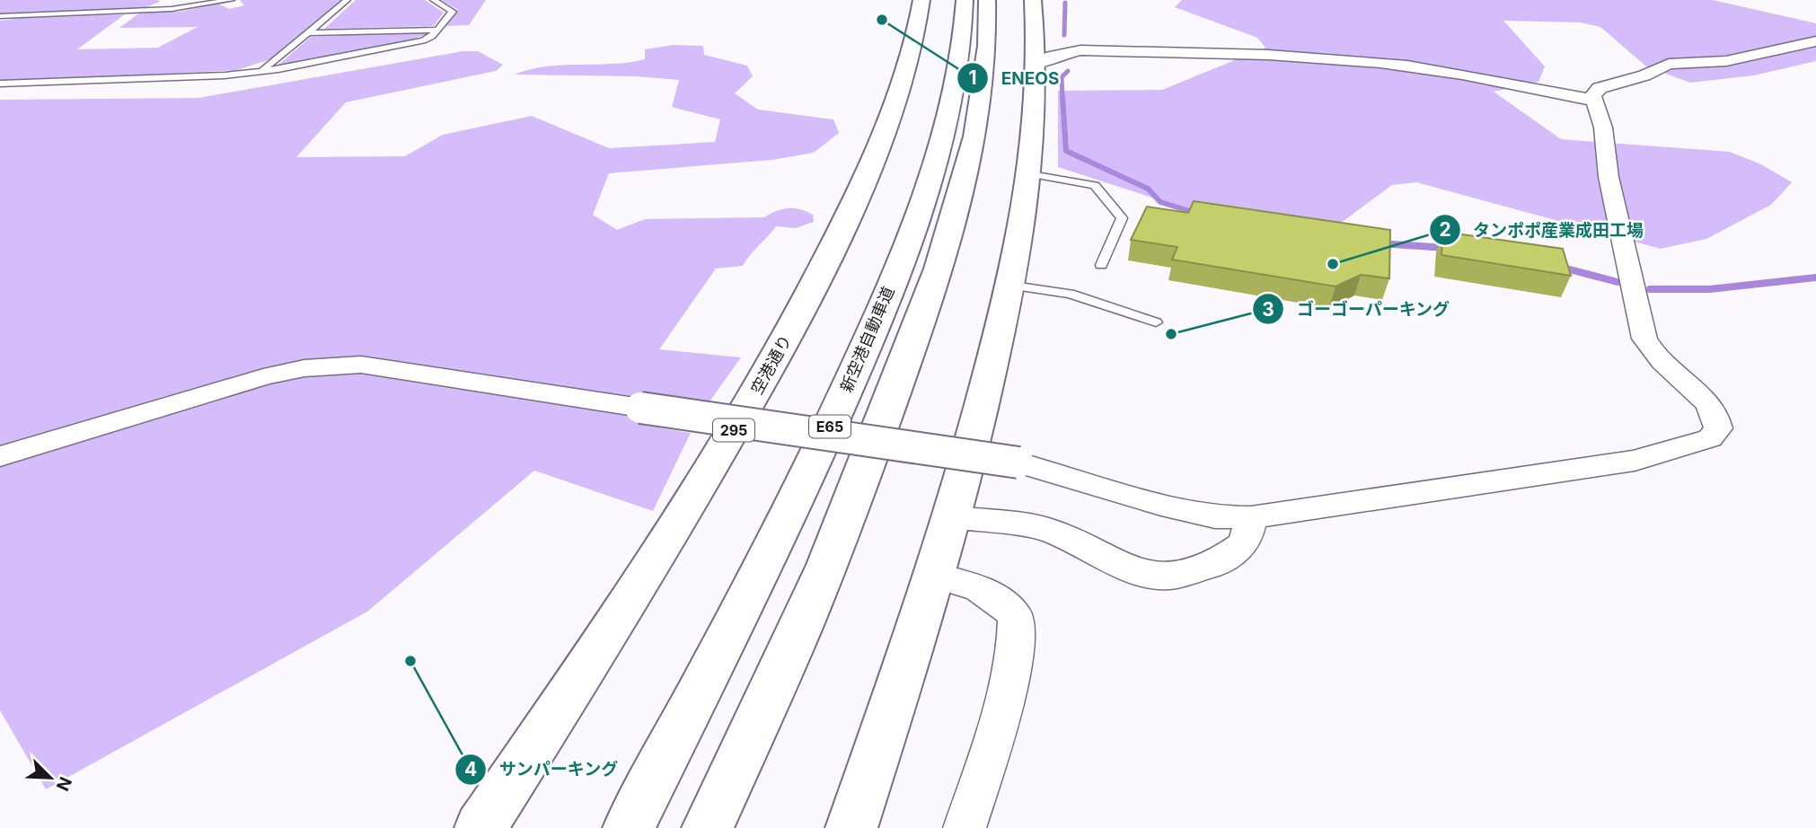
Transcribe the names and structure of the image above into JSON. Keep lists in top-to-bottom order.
{
  "streets": {
    "highway": [
      "新空港自動車道",
      "空港通り",
      "E65",
      "295"
    ]
  },
  "places": [
    "ENEOS",
    "タンポポ産業成田工場",
    "ゴーゴーパーキング",
    "サンパーキング"
  ],
  "north": "bottom right"
}
